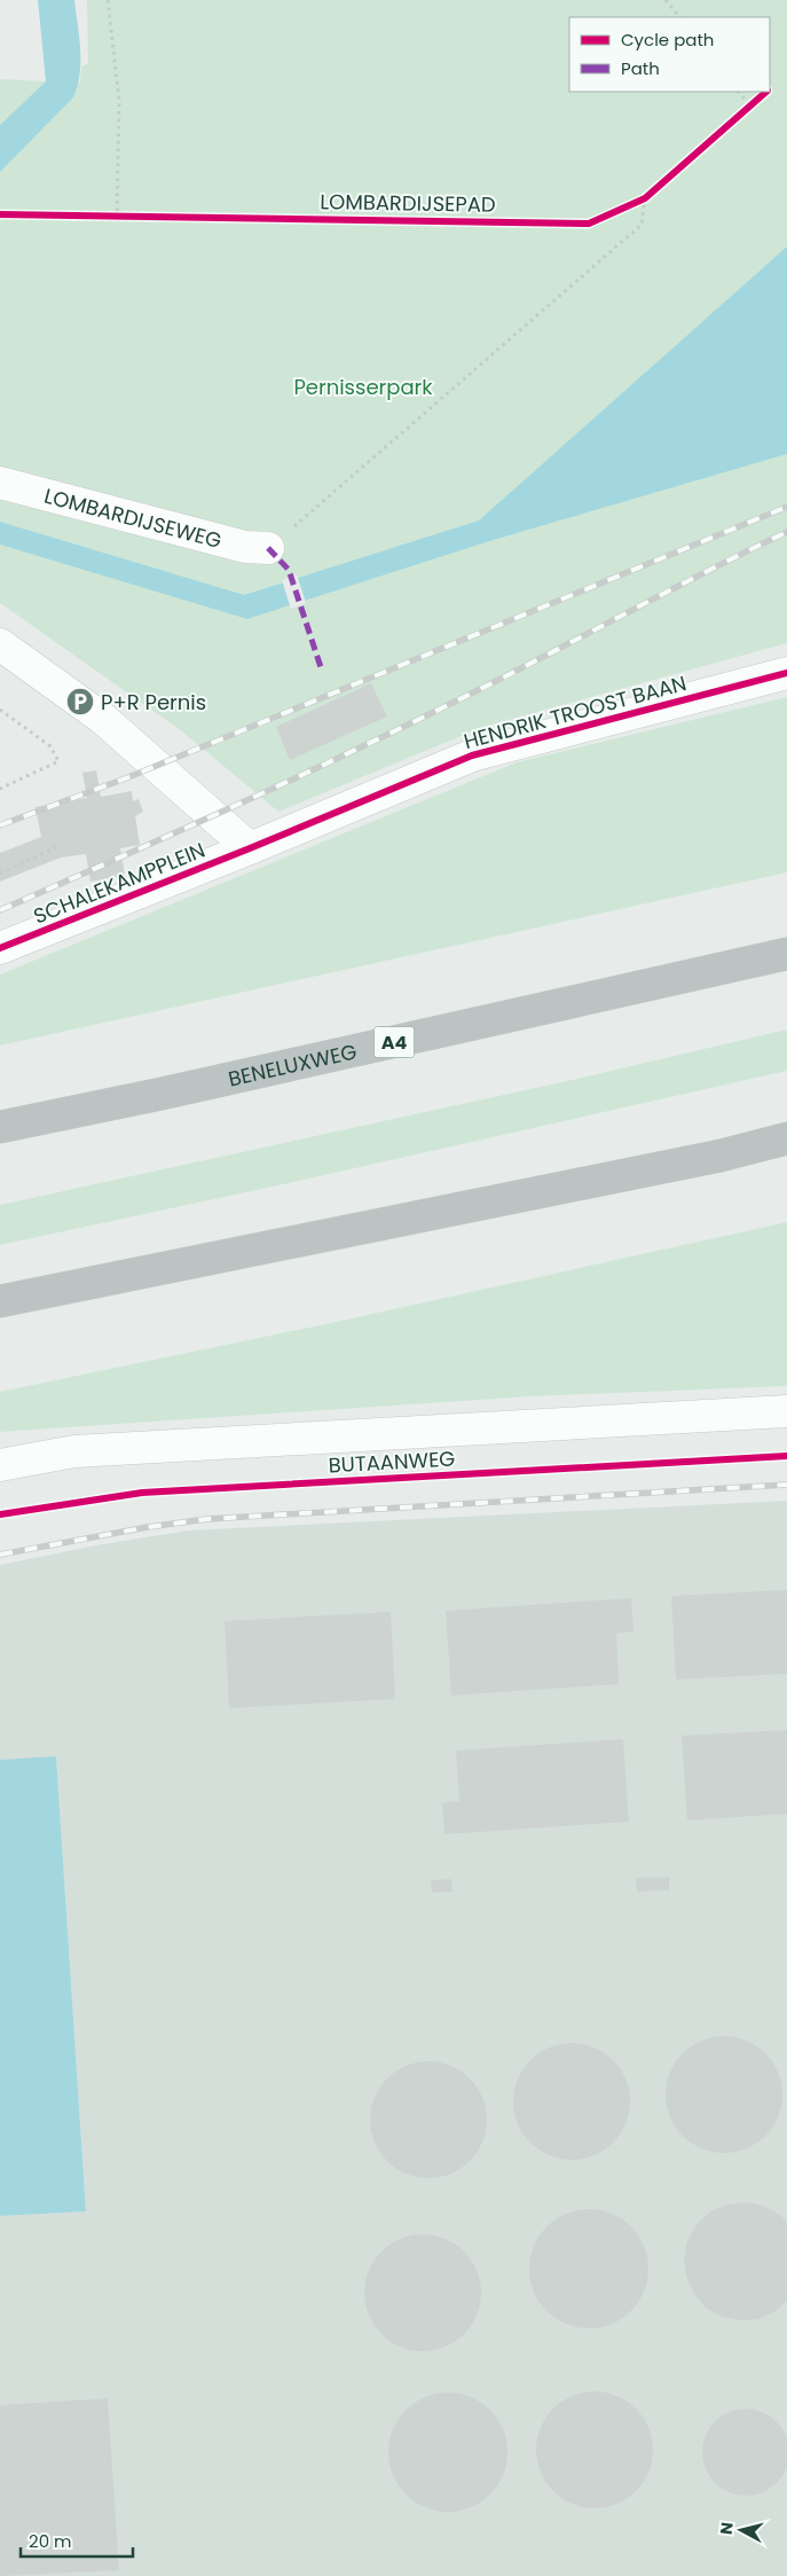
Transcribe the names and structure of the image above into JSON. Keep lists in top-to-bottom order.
{
  "streets": {
    "highway": ["A4", "BENELUXWEG"],
    "street": [
      "LOMBARDIJSEWEG",
      "HENDRIK TROOST BAAN",
      "SCHALEKAMPPLEIN",
      "BUTAANWEG"
    ],
    "cycle path": ["LOMBARDIJSEPAD"]
  },
  "crossings": [
    ["HENDRIK TROOST BAAN", "SCHALEKAMPPLEIN"]
  ],
  "parks": ["Pernisserpark"],
  "places": {
    "parking": ["P+R Pernis"]
  },
  "legend": ["Cycle path", "Path"],
  "scale_bar": "20 m",
  "north": "left"
}
